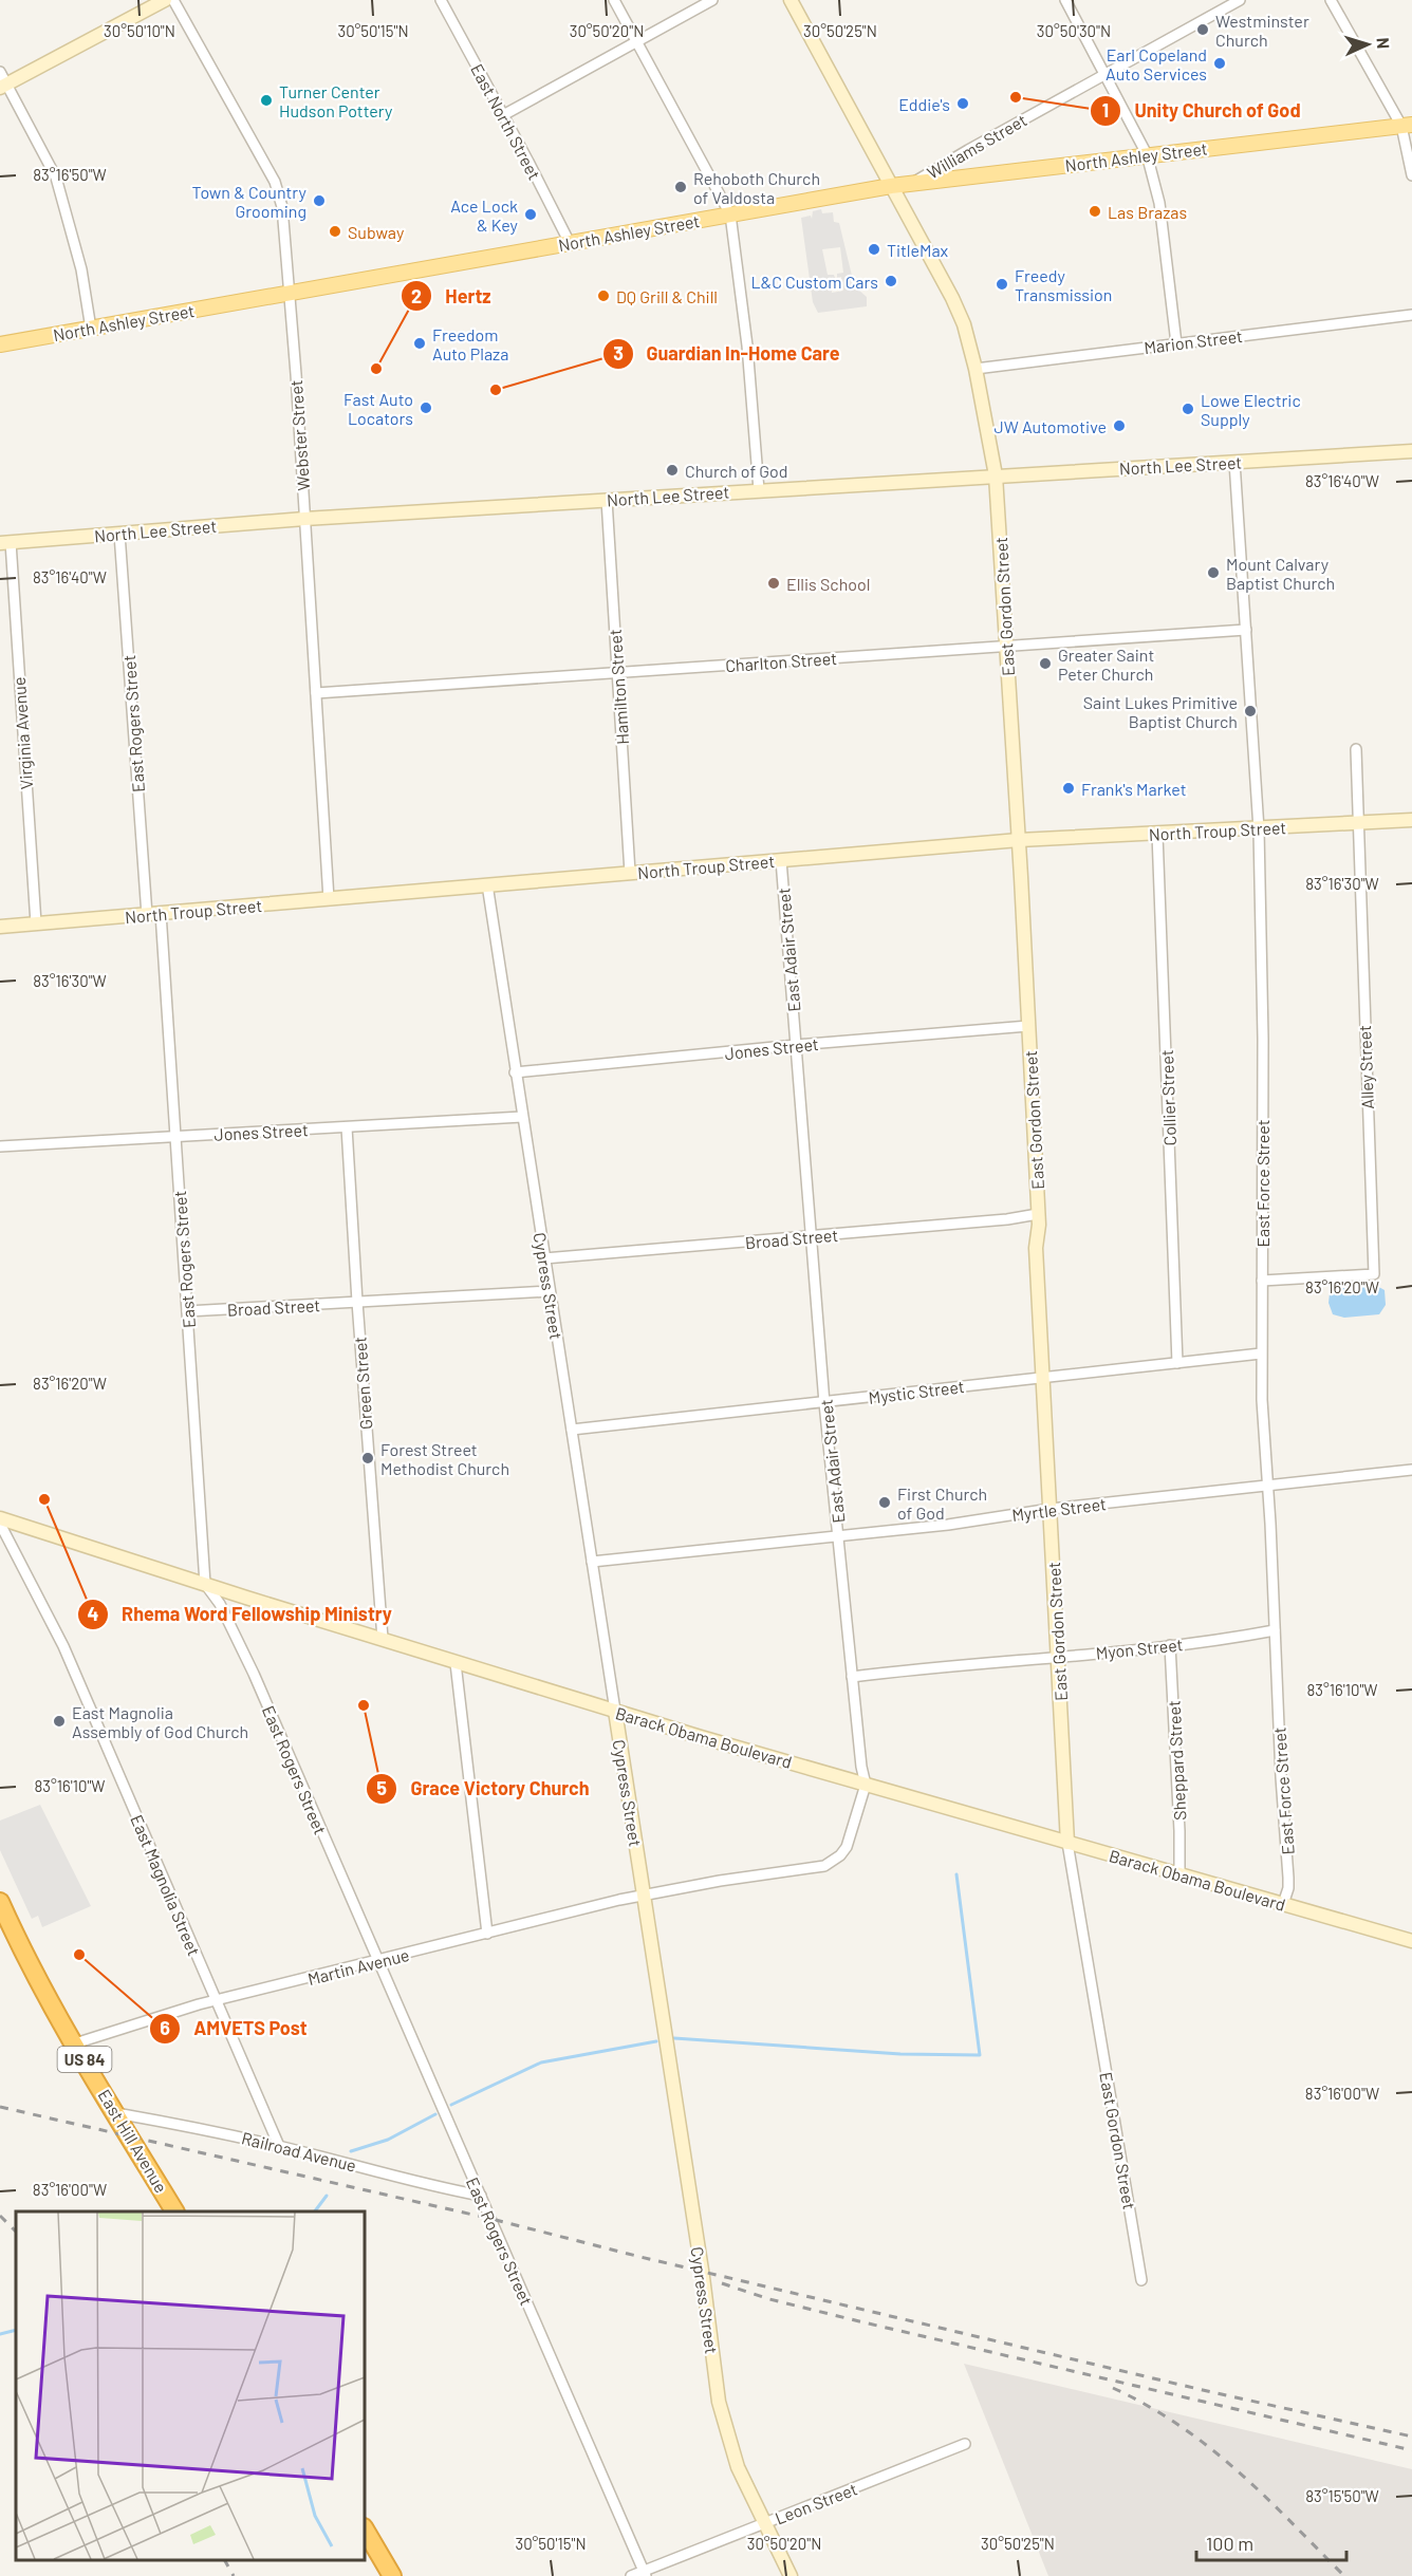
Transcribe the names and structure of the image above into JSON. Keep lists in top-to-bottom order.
{
  "streets": {
    "highway": ["US 84", "East Hill Avenue"],
    "main road": ["North Ashley Street"],
    "street": [
      "East North Street",
      "Williams Street",
      "Marion Street",
      "Webster Street",
      "North Lee Street",
      "East Gordon Street",
      "Charlton Street",
      "Hamilton Street",
      "East Rogers Street",
      "Virginia Avenue",
      "North Troup Street",
      "East Adair Street",
      "Jones Street",
      "Alley Street",
      "Collier Street",
      "East Force Street",
      "Broad Street",
      "Cypress Street",
      "Green Street",
      "Mystic Street",
      "Myrtle Street",
      "Myon Street",
      "Barack Obama Boulevard",
      "Sheppard Street",
      "East Magnolia Street",
      "Martin Avenue",
      "Railroad Avenue",
      "Leon Street"
    ]
  },
  "crossings": [
    ["East North Street", "North Ashley Street"],
    ["Williams Street", "North Ashley Street"],
    ["North Ashley Street", "Webster Street"],
    ["North Ashley Street", "East Gordon Street"],
    ["Marion Street", "East Gordon Street"],
    ["Webster Street", "North Lee Street"],
    ["Webster Street", "Charlton Street"],
    ["Webster Street", "North Troup Street"],
    ["North Lee Street", "East Gordon Street"],
    ["North Lee Street", "Hamilton Street"],
    ["North Lee Street", "East Rogers Street"],
    ["North Lee Street", "Virginia Avenue"],
    ["North Lee Street", "East Force Street"],
    ["East Gordon Street", "Charlton Street"],
    ["East Gordon Street", "North Troup Street"],
    ["East Gordon Street", "Jones Street"],
    ["East Gordon Street", "Broad Street"],
    ["East Gordon Street", "Mystic Street"],
    ["East Gordon Street", "Myrtle Street"],
    ["East Gordon Street", "Myon Street"],
    ["East Gordon Street", "Barack Obama Boulevard"],
    ["Charlton Street", "Hamilton Street"],
    ["Charlton Street", "East Force Street"],
    ["Hamilton Street", "North Troup Street"],
    ["East Rogers Street", "North Troup Street"],
    ["East Rogers Street", "Jones Street"],
    ["East Rogers Street", "Broad Street"],
    ["East Rogers Street", "Barack Obama Boulevard"],
    ["East Rogers Street", "Martin Avenue"],
    ["East Rogers Street", "Railroad Avenue"],
    ["East Rogers Street", "Leon Street"],
    ["Virginia Avenue", "North Troup Street"],
    ["North Troup Street", "East Adair Street"],
    ["North Troup Street", "Alley Street"],
    ["North Troup Street", "Collier Street"],
    ["North Troup Street", "East Force Street"],
    ["North Troup Street", "Cypress Street"],
    ["East Adair Street", "Jones Street"],
    ["East Adair Street", "Broad Street"],
    ["East Adair Street", "Cypress Street"],
    ["East Adair Street", "Mystic Street"],
    ["East Adair Street", "Myrtle Street"],
    ["East Adair Street", "Myon Street"],
    ["East Adair Street", "Barack Obama Boulevard"],
    ["East Adair Street", "Martin Avenue"],
    ["Jones Street", "Cypress Street"],
    ["Jones Street", "Green Street"],
    ["Alley Street", "East Force Street"],
    ["Collier Street", "Mystic Street"],
    ["East Force Street", "Mystic Street"],
    ["East Force Street", "Myrtle Street"],
    ["East Force Street", "Myon Street"],
    ["East Force Street", "Barack Obama Boulevard"],
    ["Broad Street", "Cypress Street"],
    ["Broad Street", "Green Street"],
    ["Cypress Street", "Mystic Street"],
    ["Cypress Street", "Myrtle Street"],
    ["Cypress Street", "Barack Obama Boulevard"],
    ["Cypress Street", "Martin Avenue"],
    ["Cypress Street", "Leon Street"],
    ["Green Street", "Barack Obama Boulevard"],
    ["Myon Street", "Sheppard Street"],
    ["Barack Obama Boulevard", "Sheppard Street"],
    ["Barack Obama Boulevard", "East Magnolia Street"],
    ["East Magnolia Street", "Martin Avenue"],
    ["East Magnolia Street", "Railroad Avenue"],
    ["Martin Avenue", "East Hill Avenue"],
    ["East Hill Avenue", "Railroad Avenue"]
  ],
  "places": [
    "Westminster Church",
    "Earl Copeland Auto Services",
    "Unity Church of God",
    "Turner Center Hudson Pottery",
    "Eddie's",
    "Rehoboth Church of Valdosta",
    "Town & Country Grooming",
    "Las Brazas",
    "Ace Lock & Key",
    "Subway",
    "TitleMax",
    "L&C Custom Cars",
    "Freedy Transmission",
    "DQ Grill & Chill",
    "Freedom Auto Plaza",
    "Hertz",
    "Guardian In-Home Care",
    "Fast Auto Locators",
    "Lowe Electric Supply",
    "JW Automotive",
    "Church of God",
    "Mount Calvary Baptist Church",
    "Ellis School",
    "Greater Saint Peter Church",
    "Saint Lukes Primitive Baptist Church",
    "Frank's Market",
    "Forest Street Methodist Church",
    "Rhema Word Fellowship Ministry",
    "First Church of God",
    "Grace Victory Church",
    "East Magnolia Assembly of God Church",
    "AMVETS Post"
  ],
  "scale_bar": "100 m",
  "north": "right",
  "coordinates": [
    "30°50'10\"N",
    "30°50'15\"N",
    "30°50'20\"N",
    "30°50'25\"N",
    "30°50'30\"N",
    "83°16'50\"W",
    "83°16'40\"W",
    "83°16'30\"W",
    "83°16'20\"W",
    "83°16'10\"W",
    "83°16'00\"W",
    "83°15'50\"W"
  ]
}
